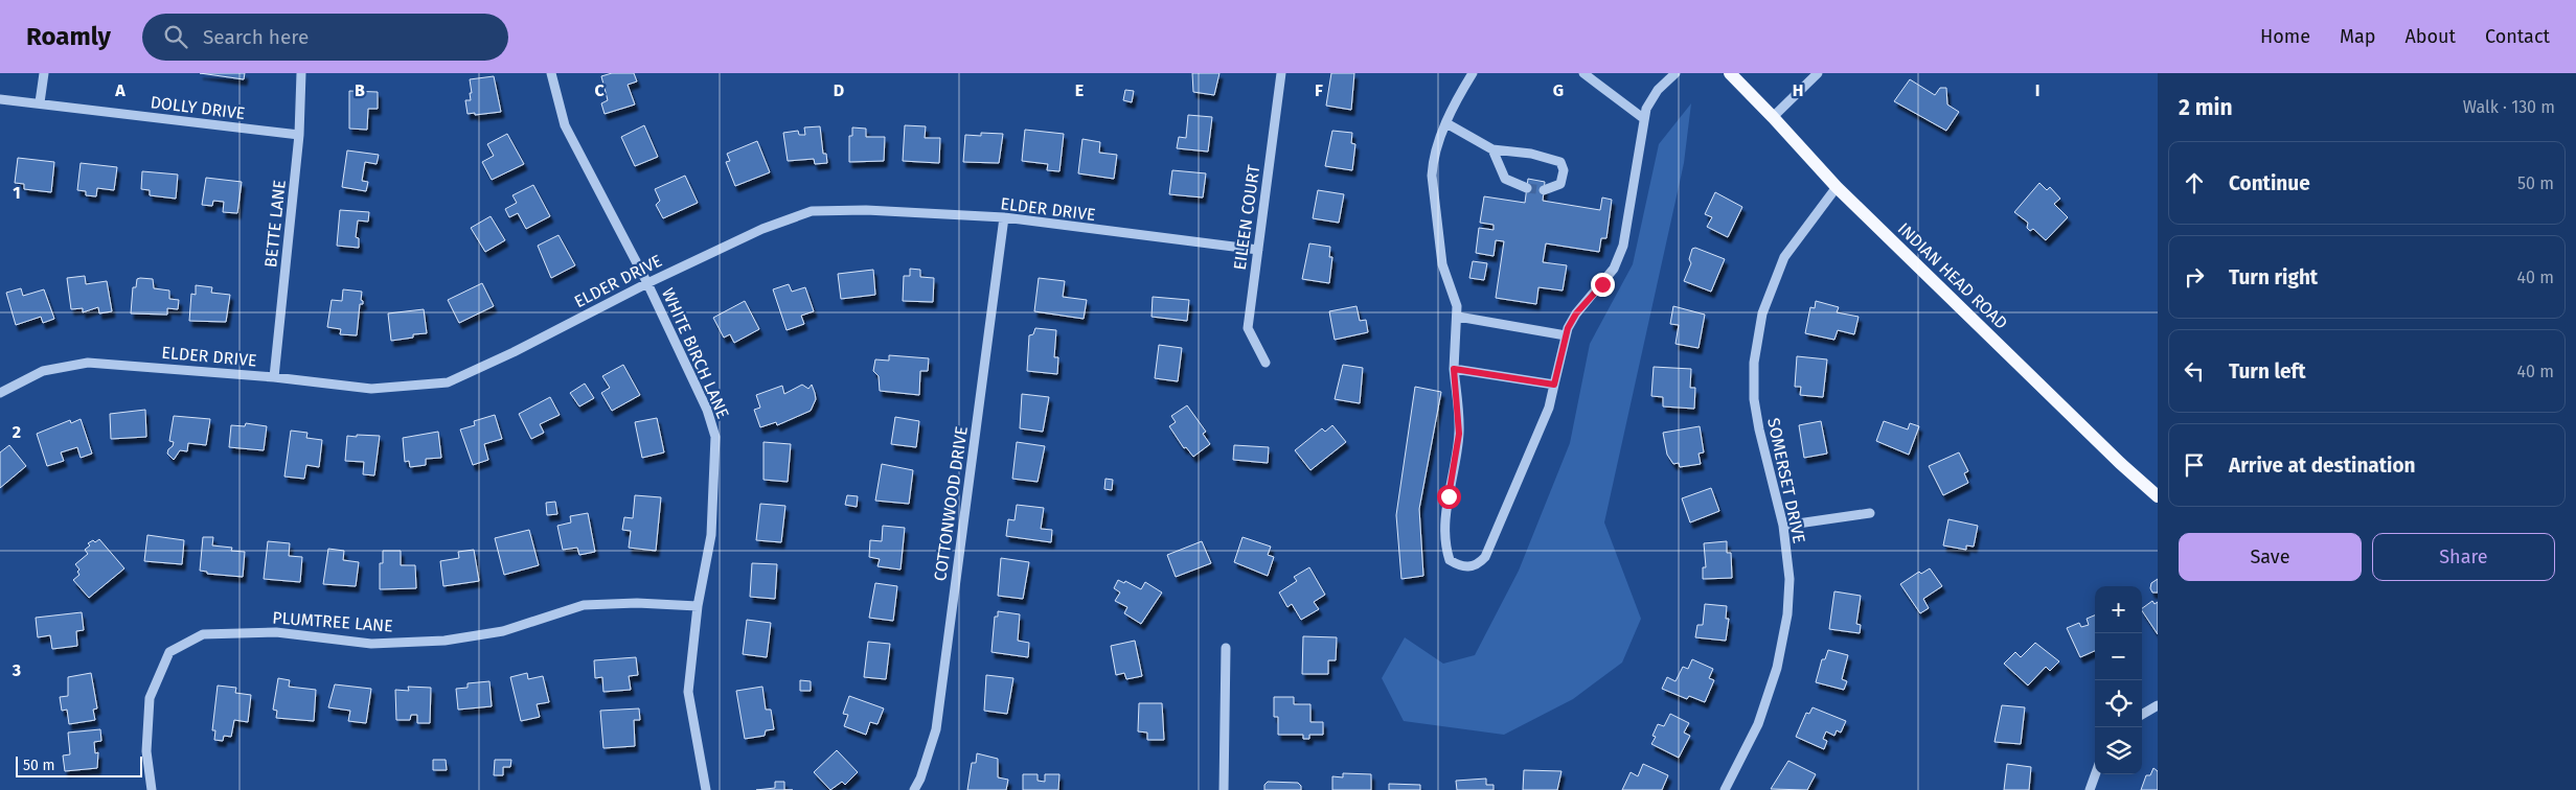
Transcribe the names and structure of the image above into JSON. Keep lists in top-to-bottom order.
{
  "streets": {
    "main road": ["INDIAN HEAD ROAD"],
    "street": [
      "DOLLY DRIVE",
      "ELDER DRIVE",
      "EILEEN COURT",
      "BETTE LANE",
      "WHITE BIRCH LANE",
      "SOMERSET DRIVE",
      "COTTONWOOD DRIVE",
      "PLUMTREE LANE"
    ]
  },
  "crossings": [
    ["DOLLY DRIVE", "BETTE LANE"],
    ["ELDER DRIVE", "EILEEN COURT"],
    ["ELDER DRIVE", "BETTE LANE"],
    ["ELDER DRIVE", "WHITE BIRCH LANE"],
    ["ELDER DRIVE", "COTTONWOOD DRIVE"],
    ["INDIAN HEAD ROAD", "SOMERSET DRIVE"],
    ["WHITE BIRCH LANE", "PLUMTREE LANE"]
  ],
  "scale_bar": "50 m",
  "page": {
    "header": "Roamly",
    "search": "Search here",
    "nav": [
      "Home",
      "Map",
      "About",
      "Contact"
    ],
    "heading": ["2 min", "Walk · 130 m"],
    "list": [
      ["Continue", "50 m"],
      ["Turn right", "40 m"],
      ["Turn left", "40 m"],
      "Arrive at destination"
    ],
    "buttons": ["Save", "Share"],
    "map_buttons": ["+", "−"],
    "scale": "50 m"
  },
  "grid": {
    "columns": [
      "A",
      "B",
      "C",
      "D",
      "E",
      "F",
      "G",
      "H",
      "I"
    ],
    "rows": ["1", "2", "3"]
  }
}
